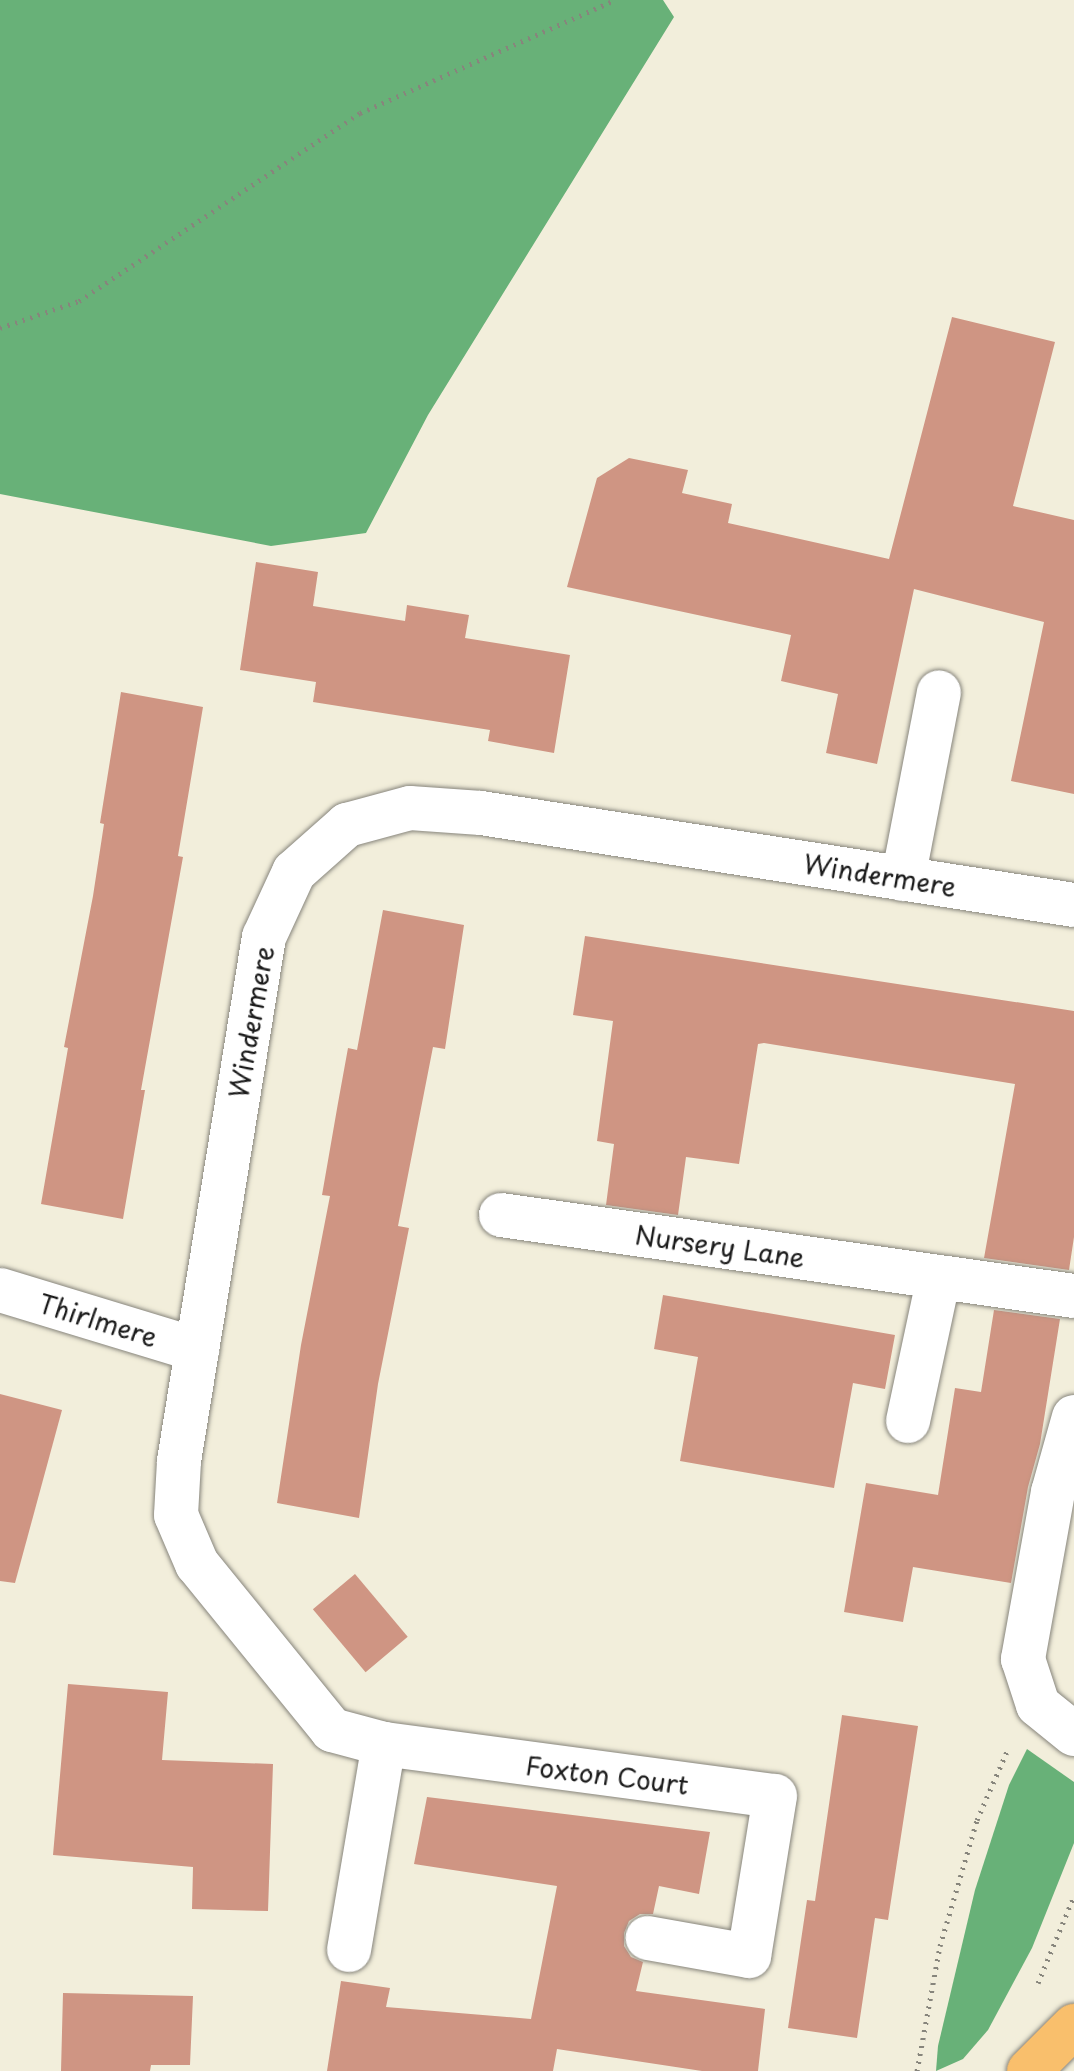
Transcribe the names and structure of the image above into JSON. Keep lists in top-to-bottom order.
{
  "streets": {
    "street": [
      "Windermere",
      "Nursery Lane",
      "Thirlmere",
      "Foxton Court"
    ]
  },
  "crossings": [
    ["Windermere", "Thirlmere"],
    ["Windermere", "Foxton Court"]
  ]
}
